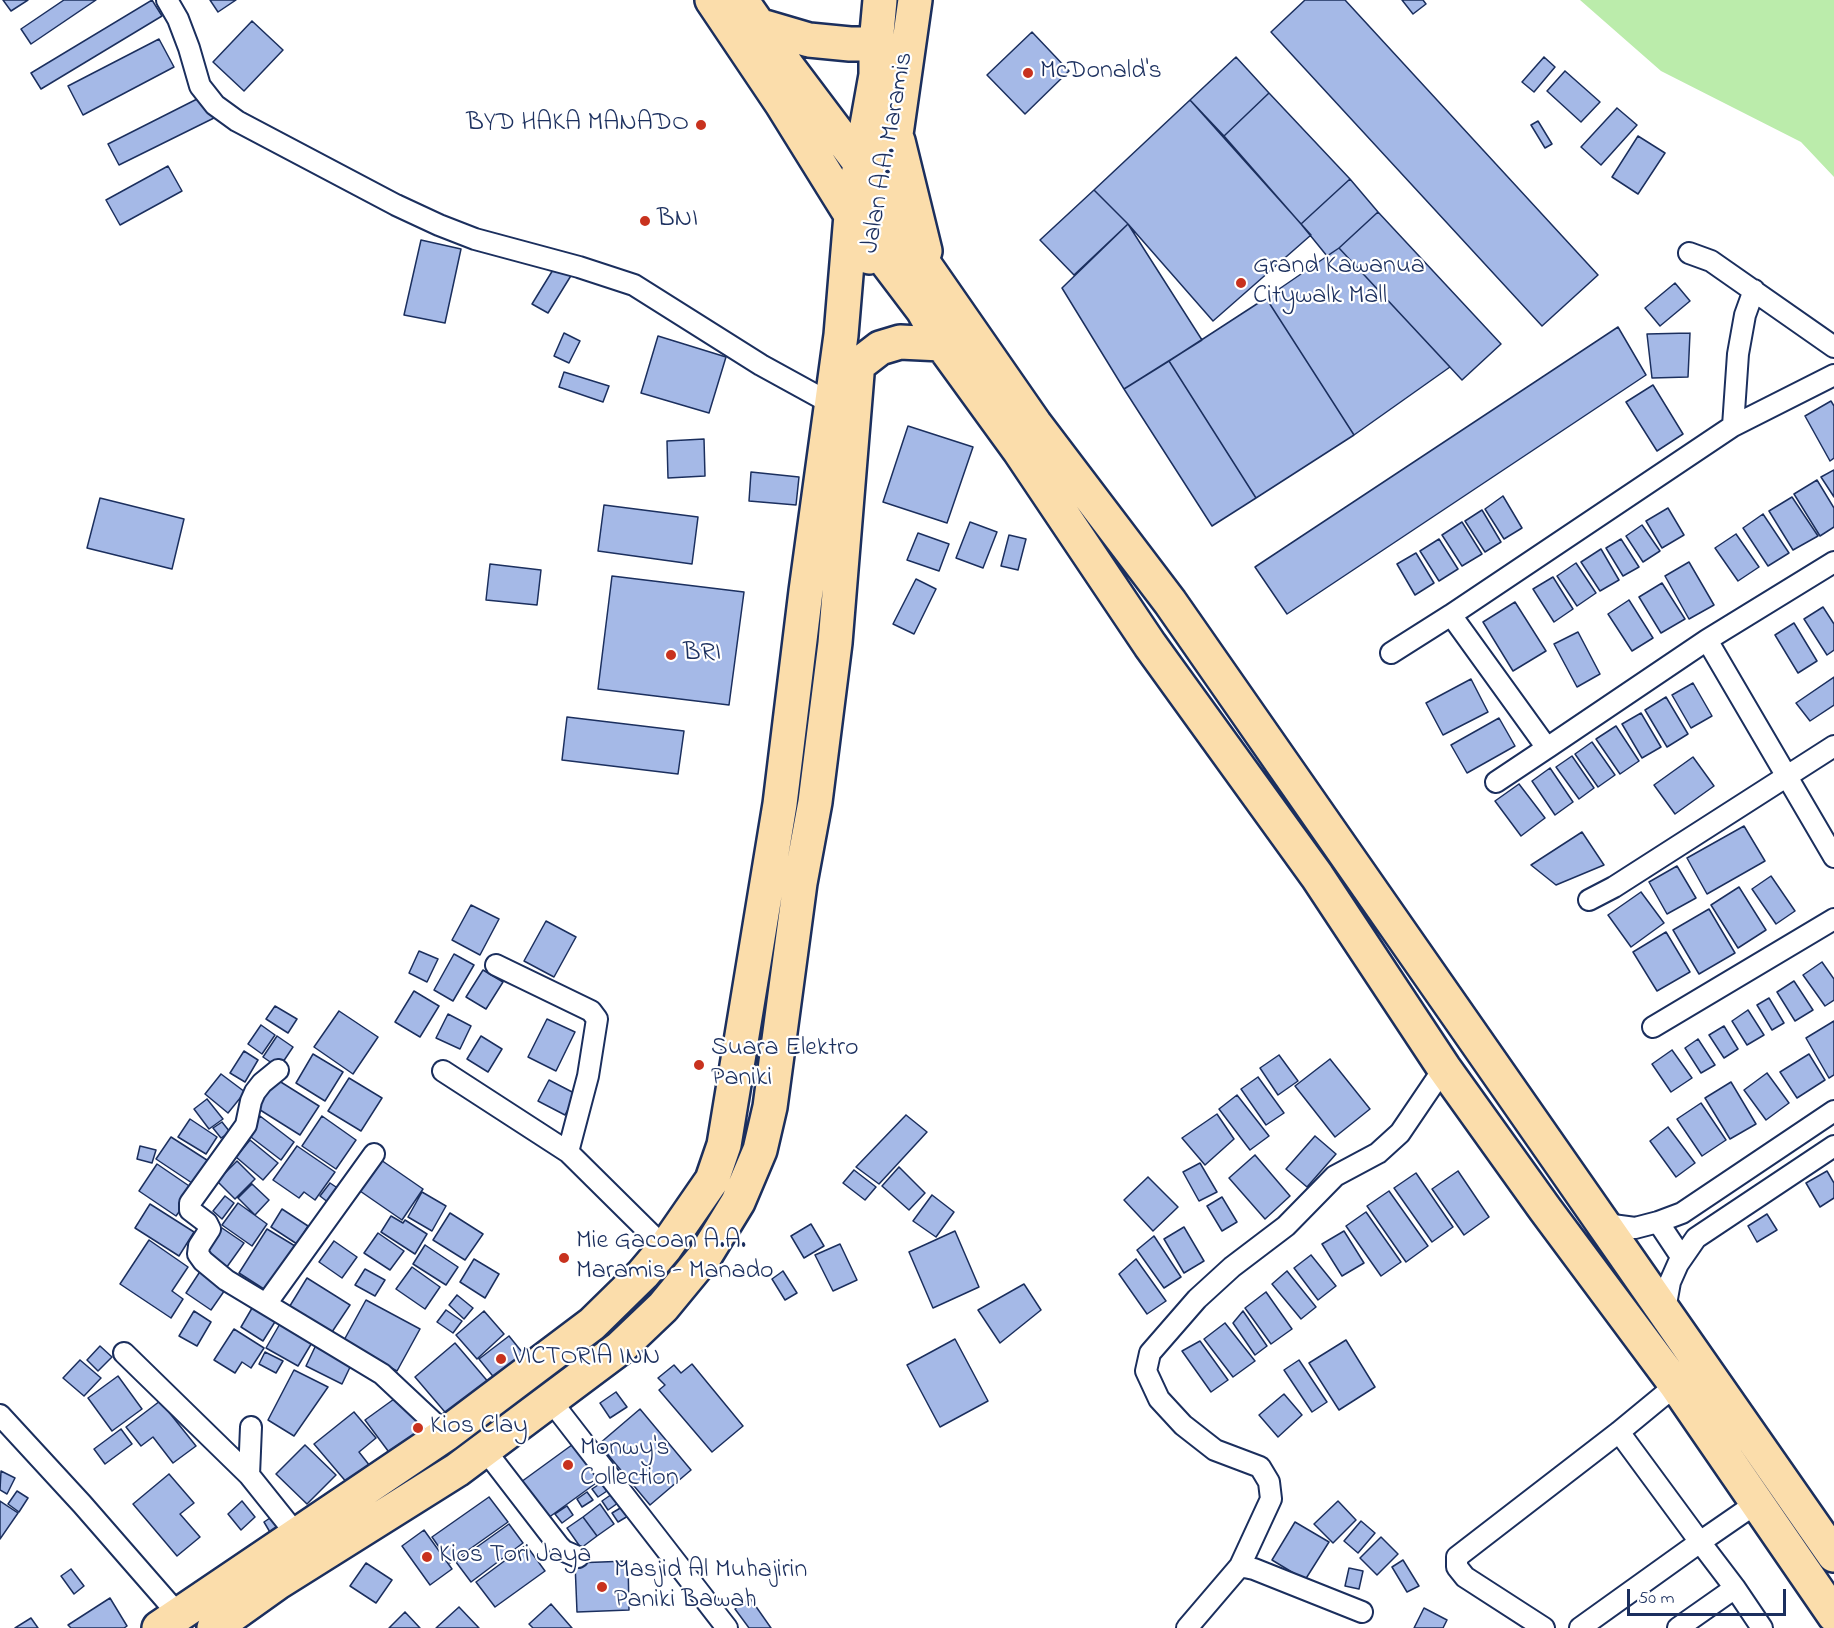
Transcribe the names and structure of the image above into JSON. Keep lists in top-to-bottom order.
{
  "streets": {
    "highway": ["Jalan A.A. Maramis"]
  },
  "places": [
    "McDonald's",
    "BYD HAKA MANADO",
    "BNI",
    "Grand Kawanua Citywalk Mall",
    "BRI",
    "Suara Elektro Paniki",
    "Mie Gacoan A.A. Maramis - Manado",
    "VICTORIA INN",
    "Kios Clay",
    "Monwy's Collection",
    "Kios Tori Jaya",
    "Masjid Al Muhajirin Paniki Bawah"
  ],
  "scale_bar": "50 m"
}
